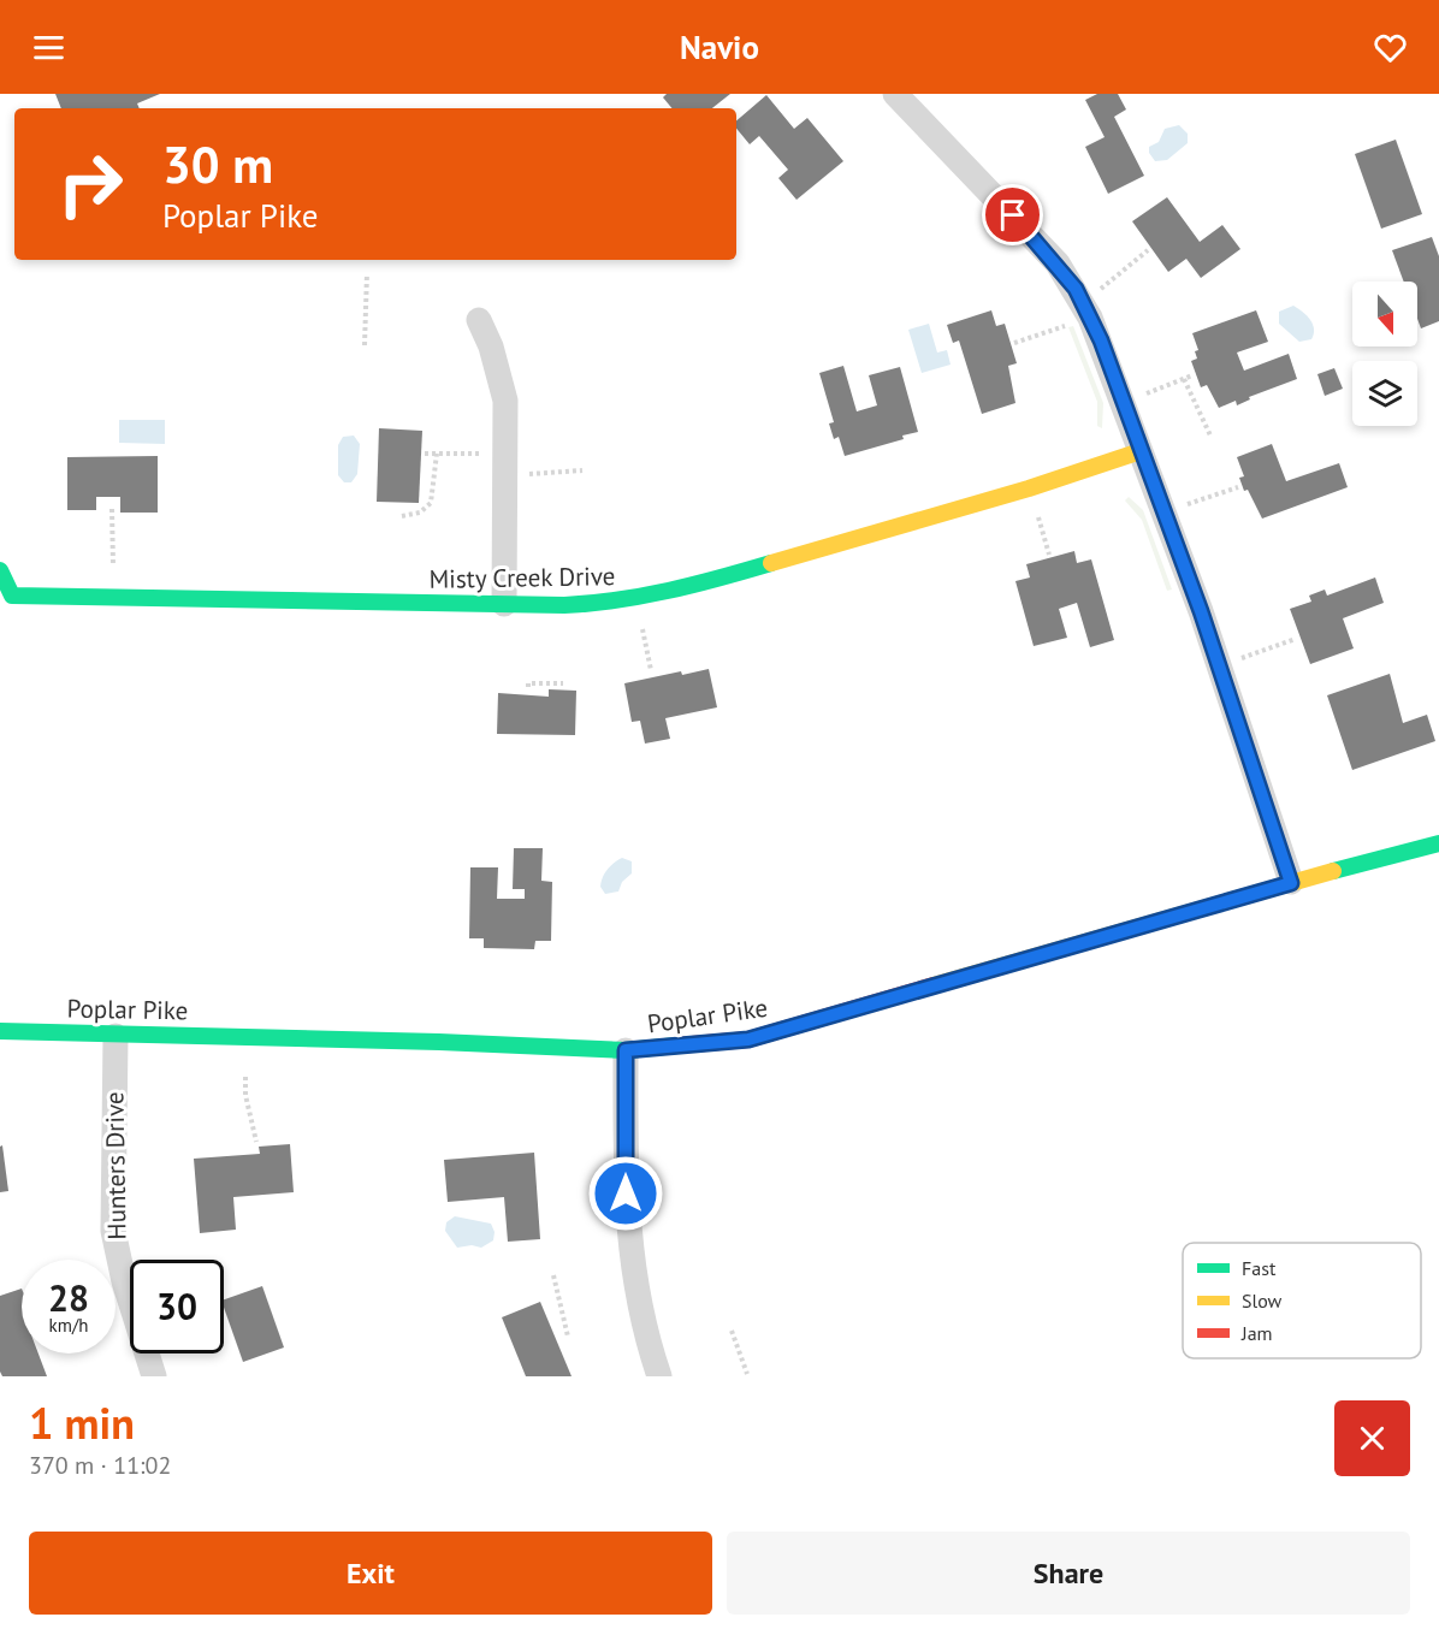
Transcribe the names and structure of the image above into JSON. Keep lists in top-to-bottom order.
{
  "streets": {
    "main road": ["Misty Creek Drive", "Poplar Pike"],
    "street": ["Hunters Drive"]
  },
  "crossings": [
    ["Poplar Pike", "Hunters Drive"]
  ],
  "legend": ["Fast", "Slow", "Jam"],
  "north": "bottom",
  "page": {
    "header": "Navio",
    "turn": ["30 m", "Poplar Pike"],
    "speed": "28 km/h",
    "limit": "30",
    "heading": ["1 min", "370 m · 11:02"],
    "buttons": ["Exit", "Share"]
  }
}
